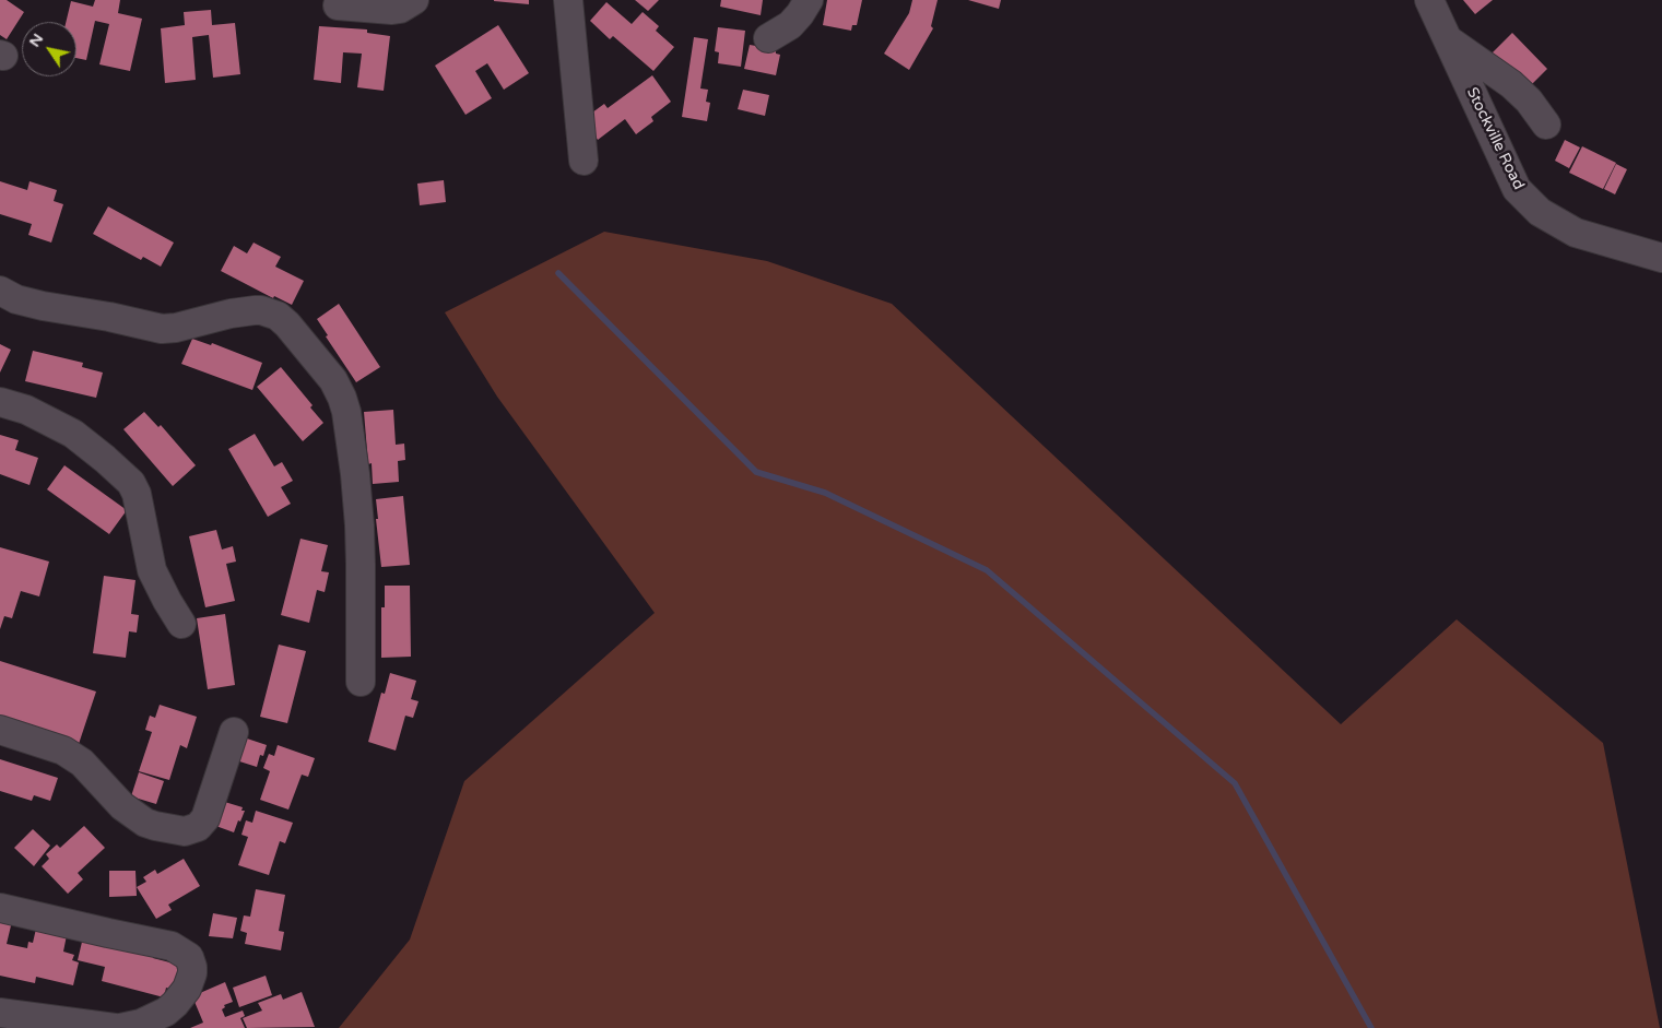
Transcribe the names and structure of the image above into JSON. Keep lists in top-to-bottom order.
{
  "streets": {
    "street": ["Stockville Road"]
  },
  "north": "top left"
}
